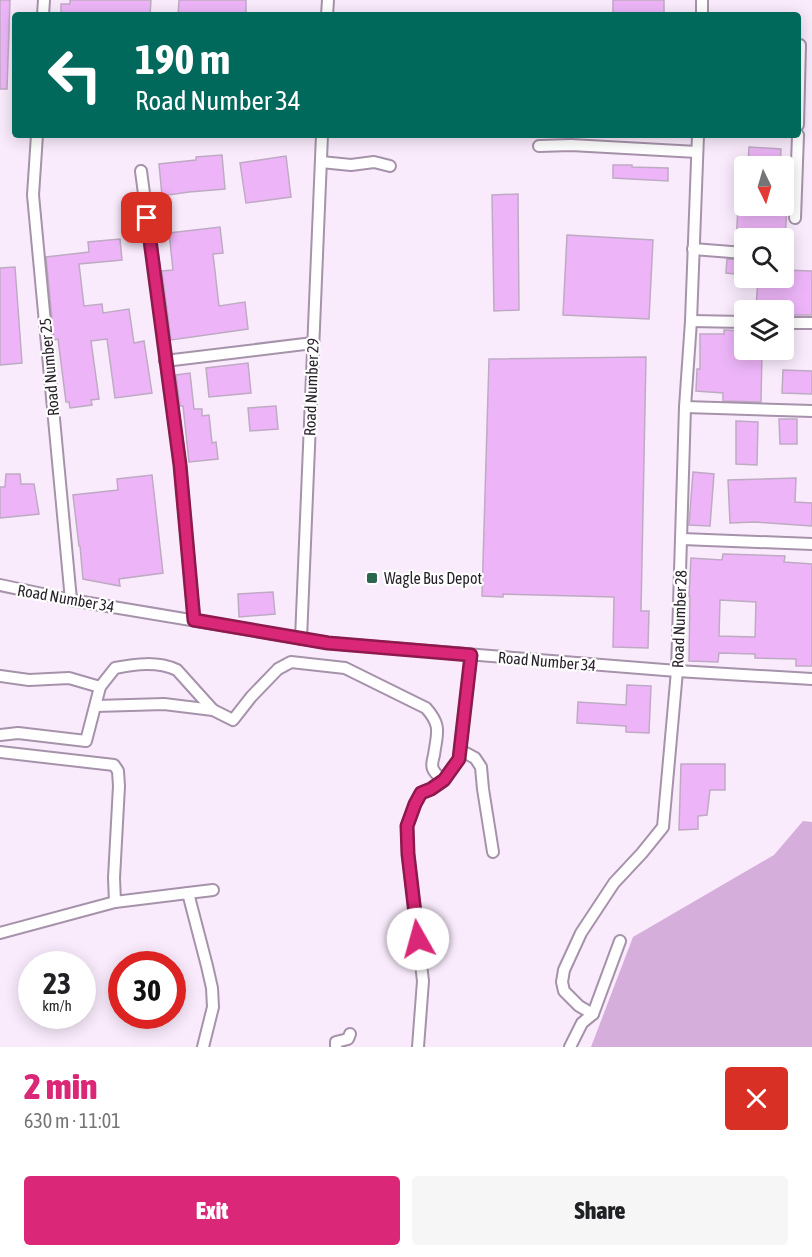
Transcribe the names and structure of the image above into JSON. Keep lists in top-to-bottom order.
{
  "streets": {
    "street": [
      "Road Number 25",
      "Road Number 29",
      "Road Number 34",
      "Road Number 28"
    ]
  },
  "crossings": [
    ["Road Number 25", "Road Number 34"],
    ["Road Number 29", "Road Number 34"],
    ["Road Number 34", "Road Number 28"]
  ],
  "places": {
    "transit": ["Wagle Bus Depot"]
  },
  "north": "bottom",
  "page": {
    "turn": ["190 m", "Road Number 34"],
    "speed": "23 km/h",
    "limit": "30",
    "heading": ["2 min", "630 m · 11:01"],
    "buttons": ["Exit", "Share"]
  }
}
